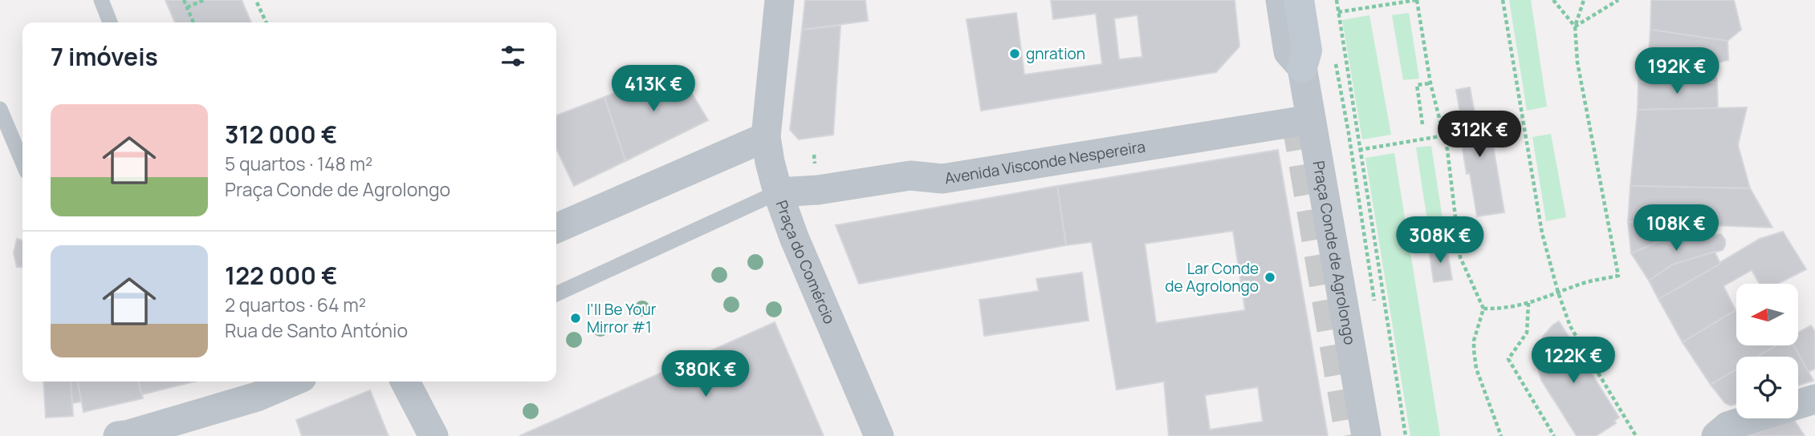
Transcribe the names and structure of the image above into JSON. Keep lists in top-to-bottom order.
{
  "streets": {
    "street": ["Avenida Visconde Nespereira", "Praça Conde de Agrolongo", "Praça do Comércio"]
  },
  "crossings": [
    ["Avenida Visconde Nespereira", "Praça Conde de Agrolongo"],
    ["Avenida Visconde Nespereira", "Praça do Comércio"]
  ],
  "places": ["gnration", "Lar Conde de Agrolongo", "I'll Be Your Mirror #1"],
  "north": "left",
  "page": {
    "heading": "7 imóveis",
    "price": [
      "192K €",
      "413K €",
      "312K €",
      "108K €",
      "308K €",
      "122K €",
      "380K €"
    ],
    "list": [
      {
        "name": "312 000 €",
        "note": "5 quartos · 148 m² · Praça Conde de Agrolongo"
      },
      {
        "name": "122 000 €",
        "note": "2 quartos · 64 m² · Rua de Santo António"
      }
    ]
  }
}
